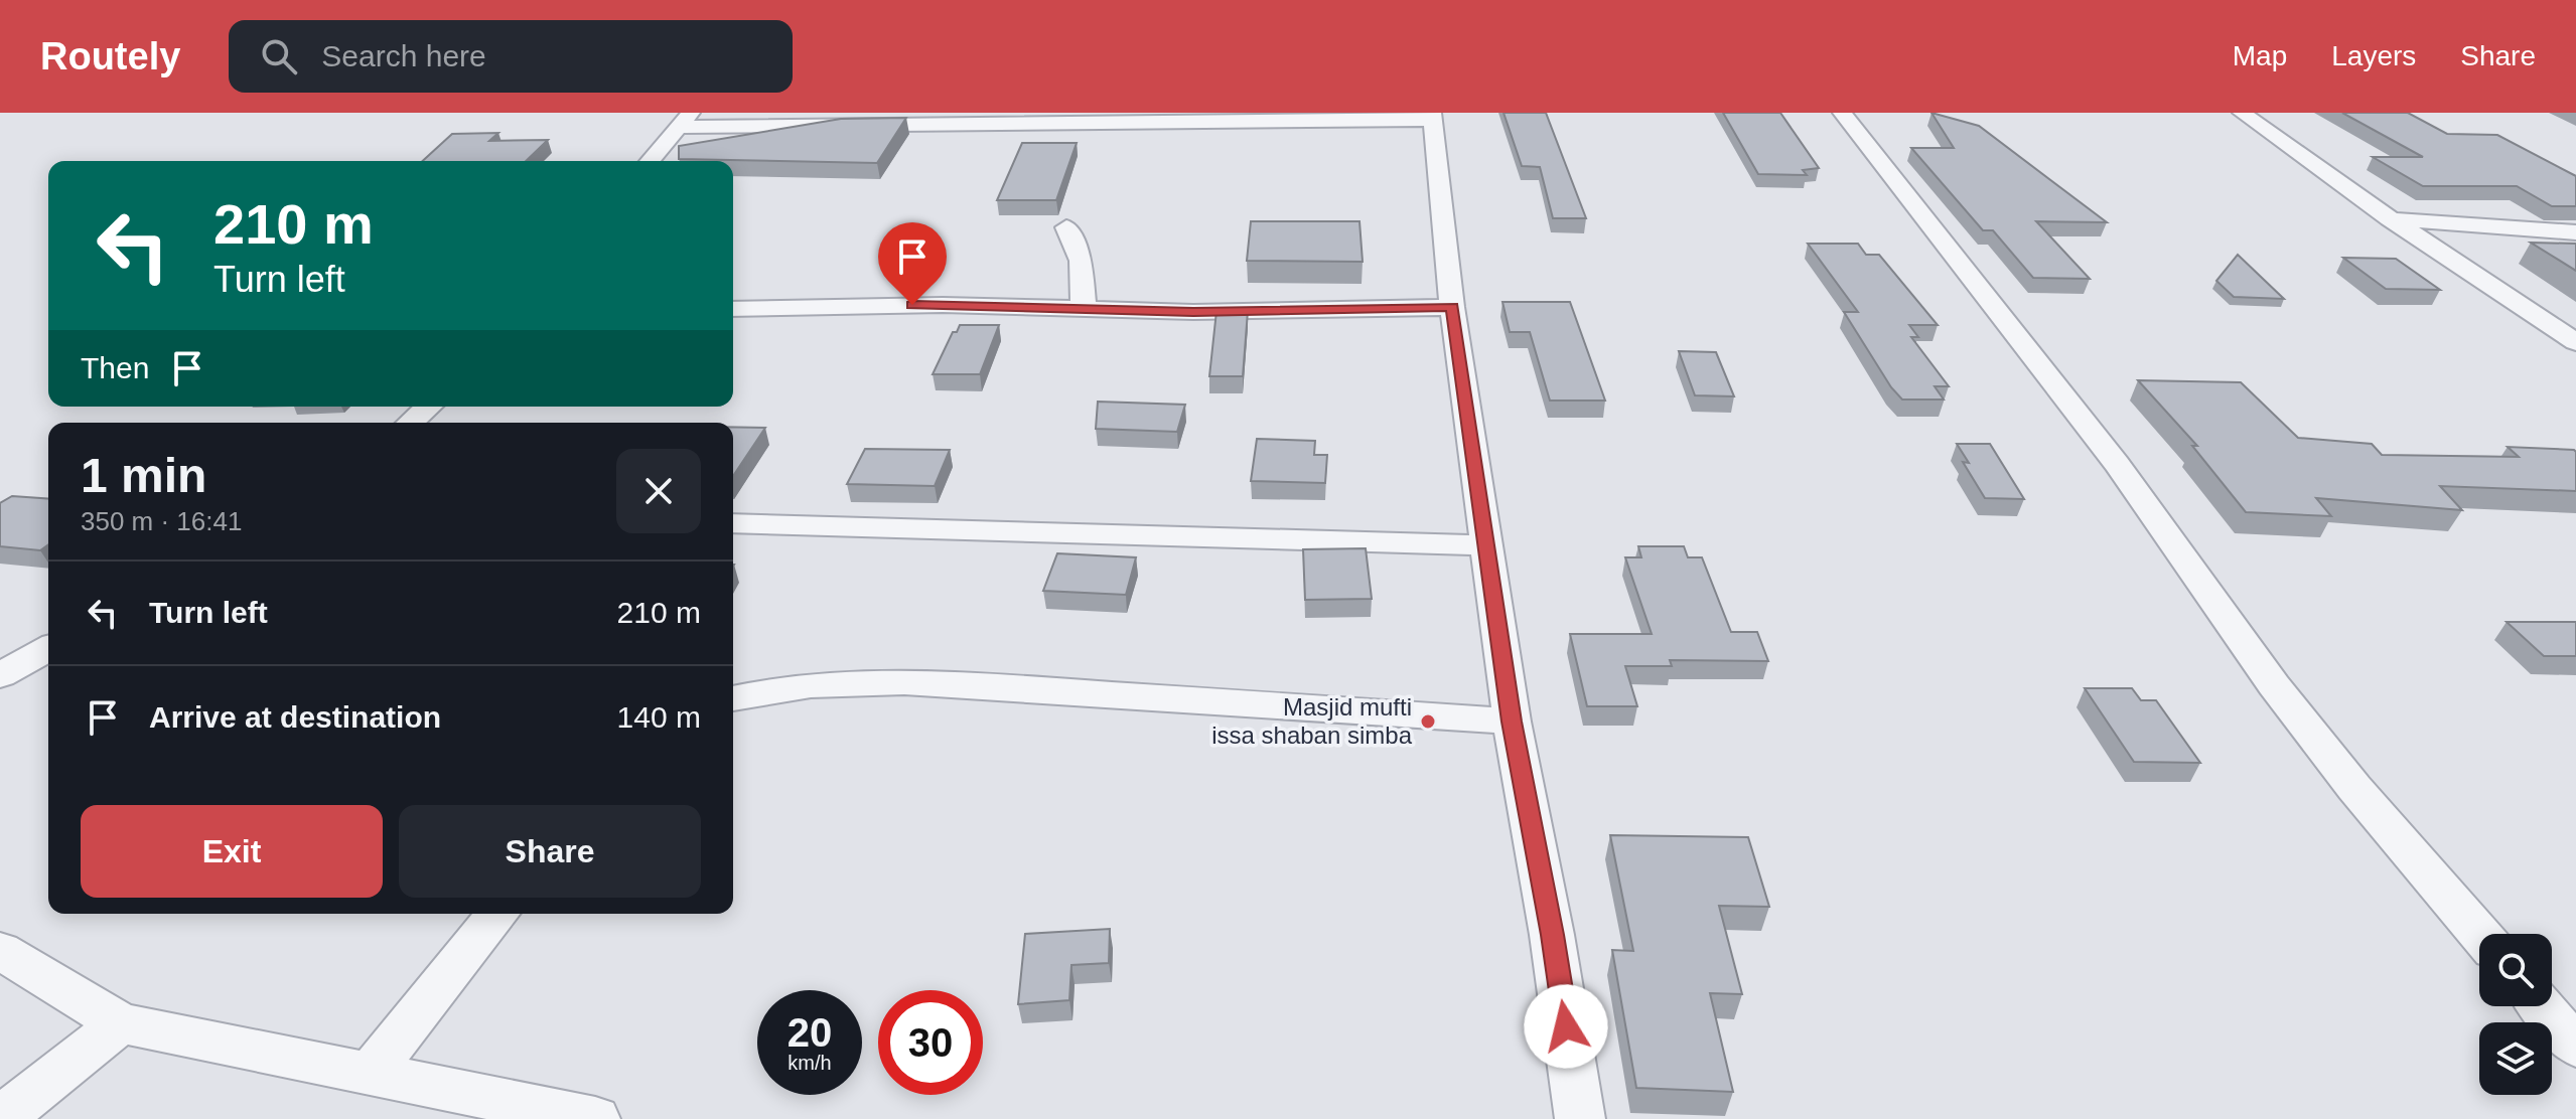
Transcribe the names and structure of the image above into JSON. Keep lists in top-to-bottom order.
{
  "places": ["Masjid mufti issa shaban simba"],
  "page": {
    "header": "Routely",
    "search": "Search here",
    "nav": ["Map", "Layers", "Share"],
    "turn": ["210 m", "Turn left"],
    "then": "Then",
    "heading": ["1 min", "350 m · 16:41"],
    "list": [
      {
        "name": "Turn left",
        "value": "210 m"
      },
      {
        "name": "Arrive at destination",
        "value": "140 m"
      }
    ],
    "buttons": ["Exit", "Share"],
    "speed": "20 km/h",
    "limit": "30"
  }
}
